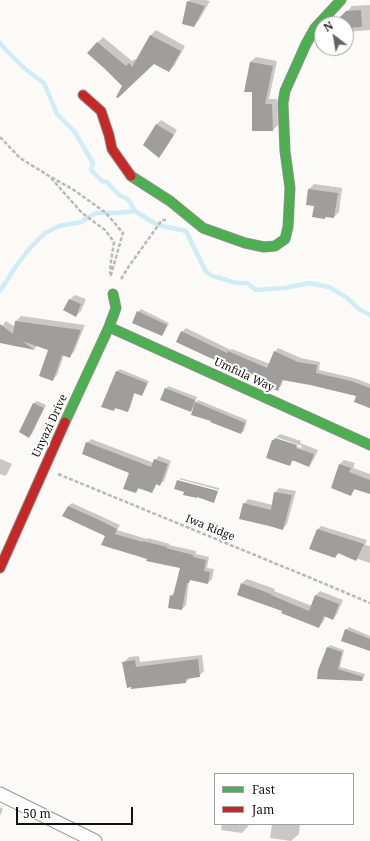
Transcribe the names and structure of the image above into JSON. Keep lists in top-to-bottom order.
{
  "streets": {
    "street": ["Umfula Way", "Unyazi Drive"],
    "path": ["Iwa Ridge"]
  },
  "crossings": [
    ["Umfula Way", "Unyazi Drive"],
    ["Unyazi Drive", "Iwa Ridge"]
  ],
  "legend": ["Fast", "Jam"],
  "scale_bar": "50 m",
  "north": "top left"
}
